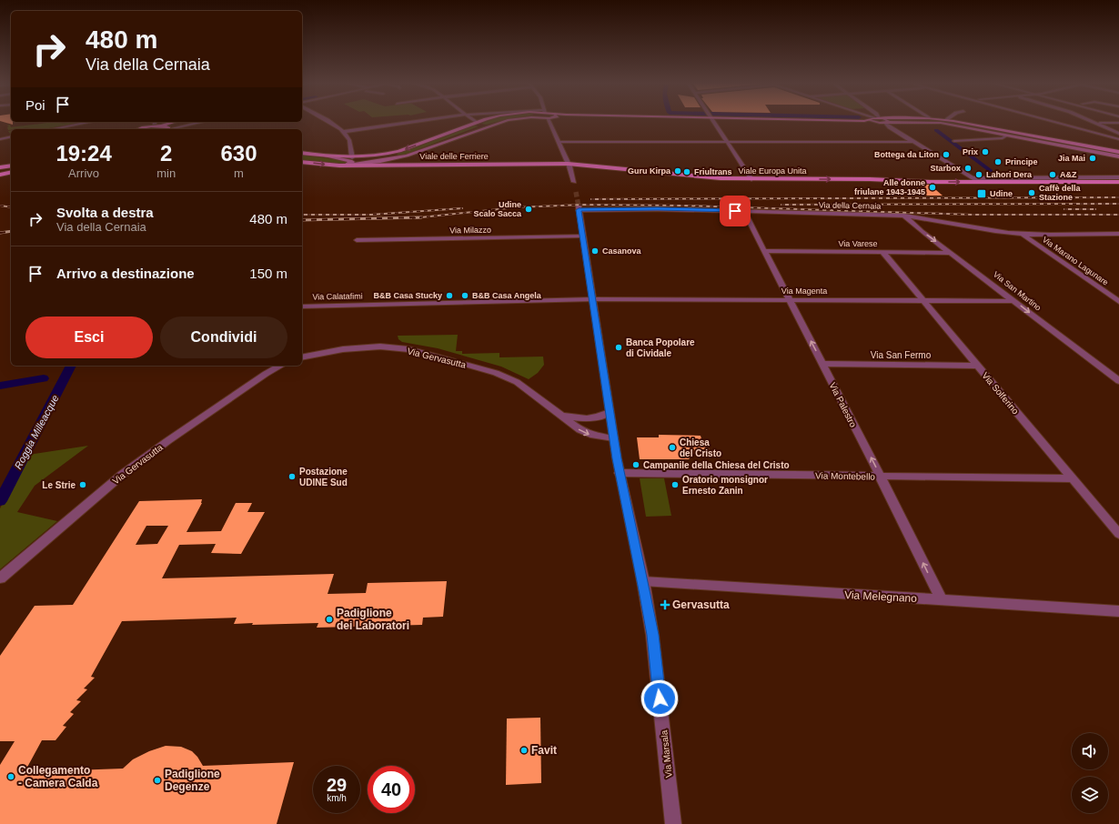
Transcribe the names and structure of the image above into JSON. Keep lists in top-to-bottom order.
{
  "streets": {
    "main road": ["Viale delle Ferriere", "Viale Europa Unita"],
    "street": [
      "Via della Cernaia",
      "Via Milazzo",
      "Via Varese",
      "Via Marano Lagunare",
      "Via Magenta",
      "Via San Martino",
      "Via Calatafimi",
      "Via San Fermo",
      "Via Gervasutta",
      "Via Solferino",
      "Via Palestro",
      "Via Montebello",
      "Via Melegnano",
      "Via Marsala"
    ]
  },
  "crossings": [
    ["Viale delle Ferriere", "Viale Europa Unita"],
    ["Via della Cernaia", "Via Marano Lagunare"],
    ["Via della Cernaia", "Via San Martino"],
    ["Via della Cernaia", "Via Palestro"],
    ["Via della Cernaia", "Via Marsala"],
    ["Via Milazzo", "Via Marsala"],
    ["Via Varese", "Via San Martino"],
    ["Via Varese", "Via Solferino"],
    ["Via Varese", "Via Palestro"],
    ["Via Magenta", "Via San Martino"],
    ["Via Magenta", "Via Calatafimi"],
    ["Via Magenta", "Via Solferino"],
    ["Via Magenta", "Via Palestro"],
    ["Via Magenta", "Via Marsala"],
    ["Via Calatafimi", "Via Marsala"],
    ["Via San Fermo", "Via Solferino"],
    ["Via San Fermo", "Via Palestro"],
    ["Via Gervasutta", "Via Marsala"],
    ["Via Solferino", "Via Montebello"],
    ["Via Palestro", "Via Montebello"],
    ["Via Palestro", "Via Melegnano"],
    ["Via Montebello", "Via Marsala"],
    ["Via Melegnano", "Via Marsala"]
  ],
  "one_way": ["Via San Martino", "Via Palestro"],
  "water": ["Roggia Milleacque"],
  "places": {
    "other": [
      "Prix",
      "Bottega da Liton",
      "Jia Mai",
      "Principe",
      "Starbox",
      "Guru Kirpa",
      "Friultrans",
      "Lahori Dera",
      "A&Z",
      "Alle donne friulane 1943-1945",
      "Caffè della Stazione",
      "Udine Scalo Sacca",
      "Casanova",
      "B&B Casa Stucky",
      "B&B Casa Angela",
      "Banca Popolare di Cividale",
      "Chiesa del Cristo",
      "Campanile della Chiesa del Cristo",
      "Postazione UDINE Sud",
      "Le Strie",
      "Oratorio monsignor Ernesto Zanin",
      "Padiglione dei Laboratori",
      "Favit",
      "Collegamento - Camera Calda",
      "Padiglione Degenze"
    ],
    "transit": ["Udine"],
    "health": ["Gervasutta"]
  },
  "page": {
    "turn": ["480 m", "Via della Cernaia"],
    "then": "Poi",
    "eta": [
      "19:24",
      "Arrivo",
      "2",
      "min",
      "630",
      "m"
    ],
    "list": [
      {
        "name": "Svolta a destra",
        "note": "Via della Cernaia",
        "value": "480 m"
      },
      {
        "name": "Arrivo a destinazione",
        "value": "150 m"
      }
    ],
    "buttons": ["Esci", "Condividi"],
    "speed": "29 km/h",
    "limit": "40"
  }
}
